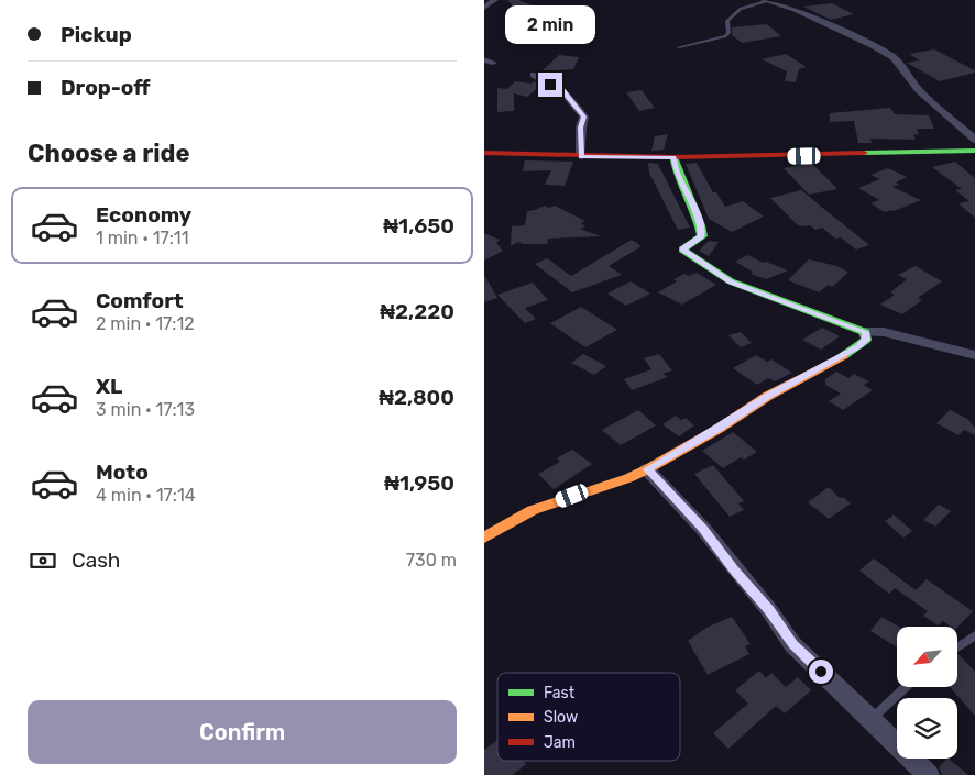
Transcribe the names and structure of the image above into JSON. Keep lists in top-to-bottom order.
{
  "legend": ["Fast", "Slow", "Jam"],
  "north": "bottom left",
  "page": {
    "banner": ["Pickup", "Drop-off"],
    "bubble": "2 min",
    "heading": "Choose a ride",
    "list": [
      {
        "name": "Economy",
        "note": "1 min · 17:11",
        "value": "₦1,650"
      },
      {
        "name": "Comfort",
        "note": "2 min · 17:12",
        "value": "₦2,220"
      },
      {
        "name": "XL",
        "note": "3 min · 17:13",
        "value": "₦2,800"
      },
      {
        "name": "Moto",
        "note": "4 min · 17:14",
        "value": "₦1,950"
      }
    ],
    "pay": ["Cash", "730 m"],
    "buttons": "Confirm"
  }
}
